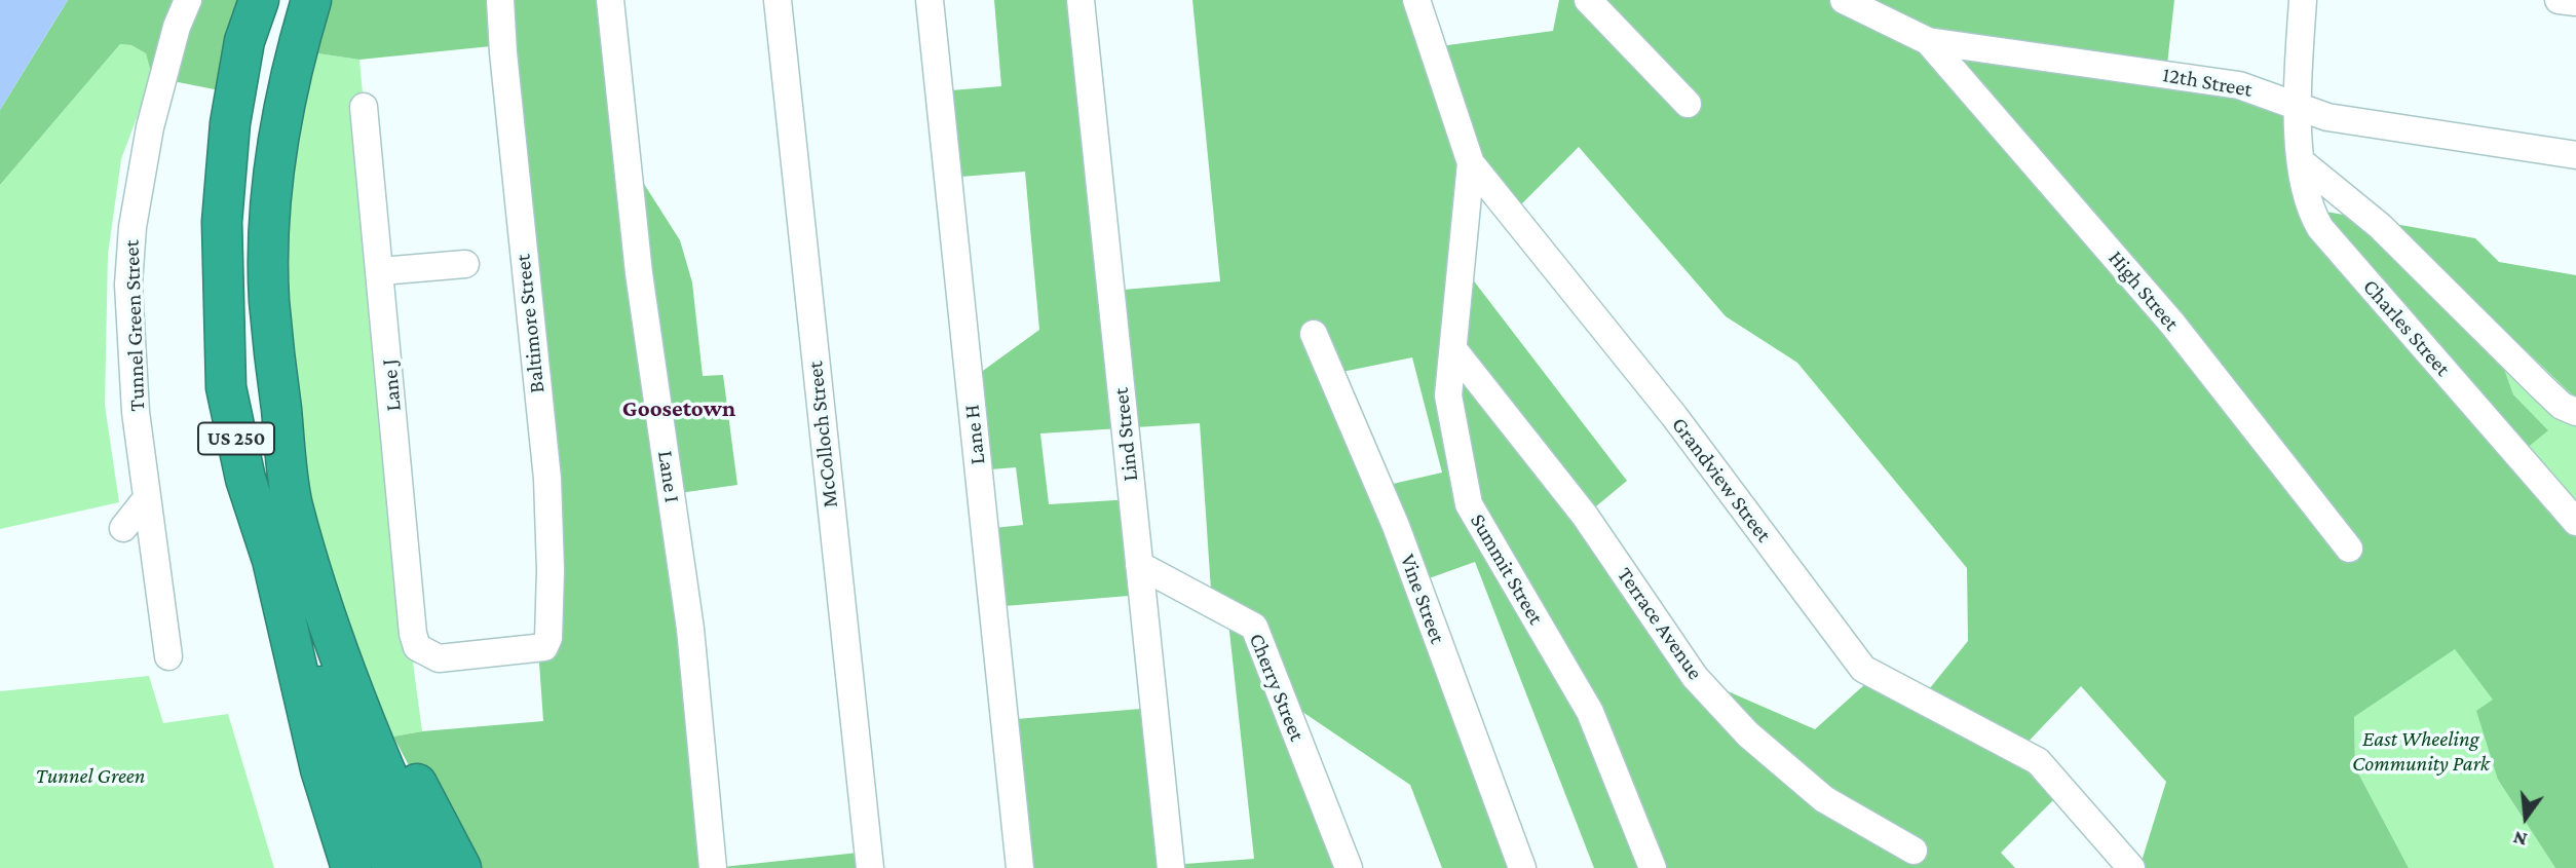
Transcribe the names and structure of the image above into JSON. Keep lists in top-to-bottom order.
{
  "streets": {
    "highway": ["US 250"],
    "street": [
      "12th Street",
      "High Street",
      "Baltimore Street",
      "Tunnel Green Street",
      "Charles Street",
      "Lane J",
      "McColloch Street",
      "Lane H",
      "Lind Street",
      "Lane I",
      "Grandview Street",
      "Summit Street",
      "Vine Street",
      "Terrace Avenue",
      "Cherry Street"
    ]
  },
  "crossings": [
    ["12th Street", "High Street"],
    ["12th Street", "Charles Street"],
    ["Baltimore Street", "Lane J"],
    ["Lind Street", "Cherry Street"],
    ["Grandview Street", "Summit Street"],
    ["Summit Street", "Terrace Avenue"]
  ],
  "districts": ["Goosetown"],
  "parks": ["East Wheeling Community Park", "Tunnel Green"],
  "north": "bottom"
}
